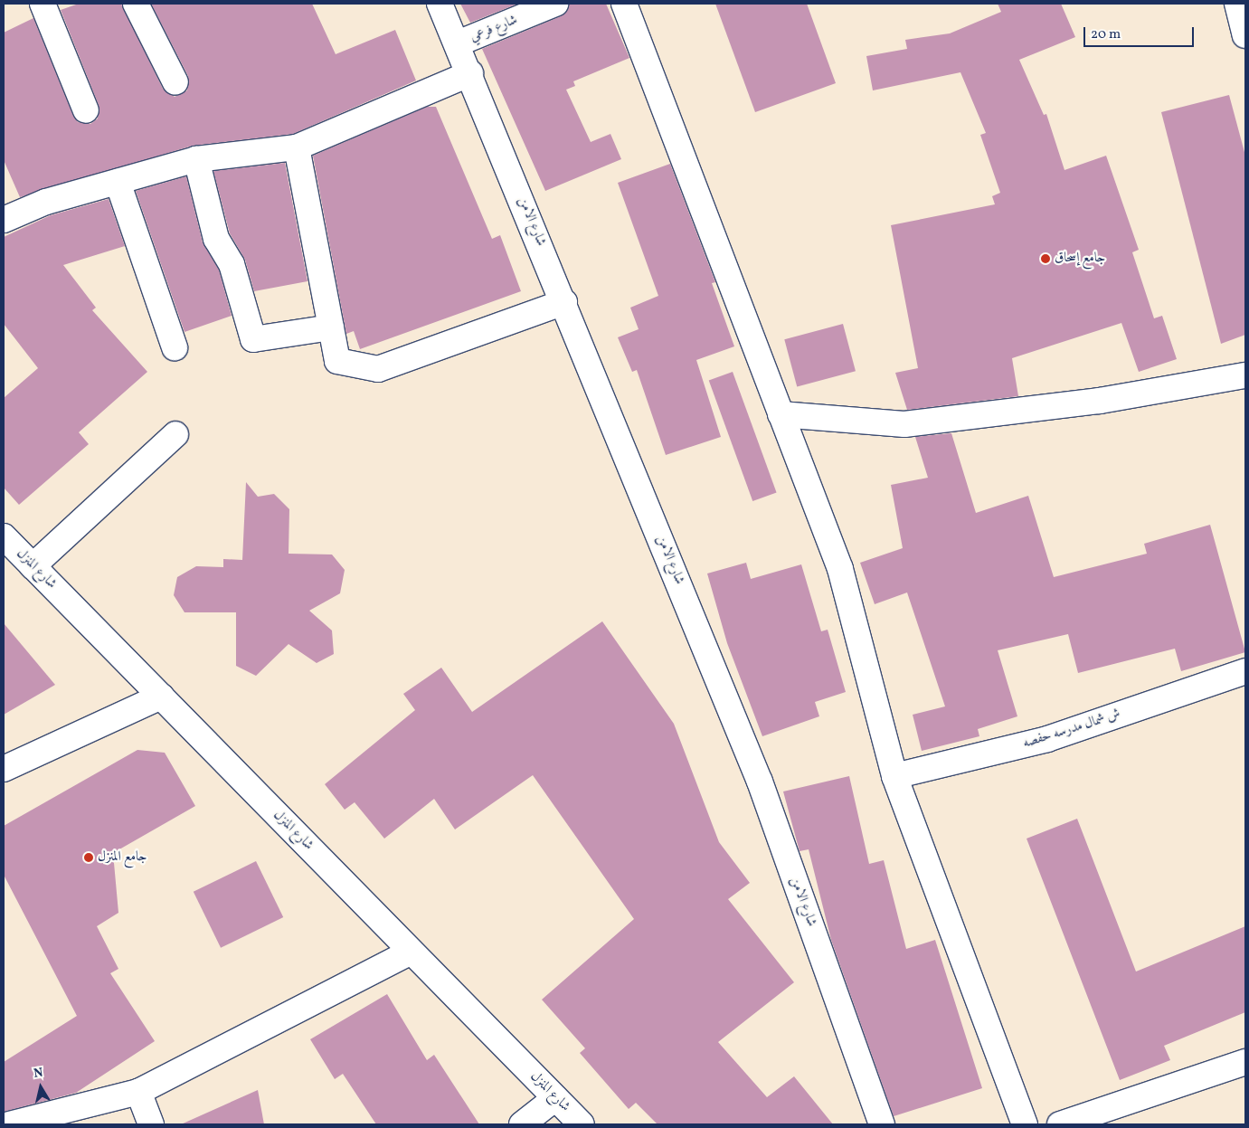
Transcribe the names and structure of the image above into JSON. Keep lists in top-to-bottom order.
{
  "streets": {
    "street": [
      "شارع فرعي",
      "شارع الامن",
      "شارع المنزل",
      "ش شمال مدرسه حفصه"
    ]
  },
  "crossings": [
    ["شارع فرعي", "شارع الامن"]
  ],
  "places": ["جامع إسحاق", "جامع المنزل"],
  "scale_bar": "20 m",
  "north": "top"
}
